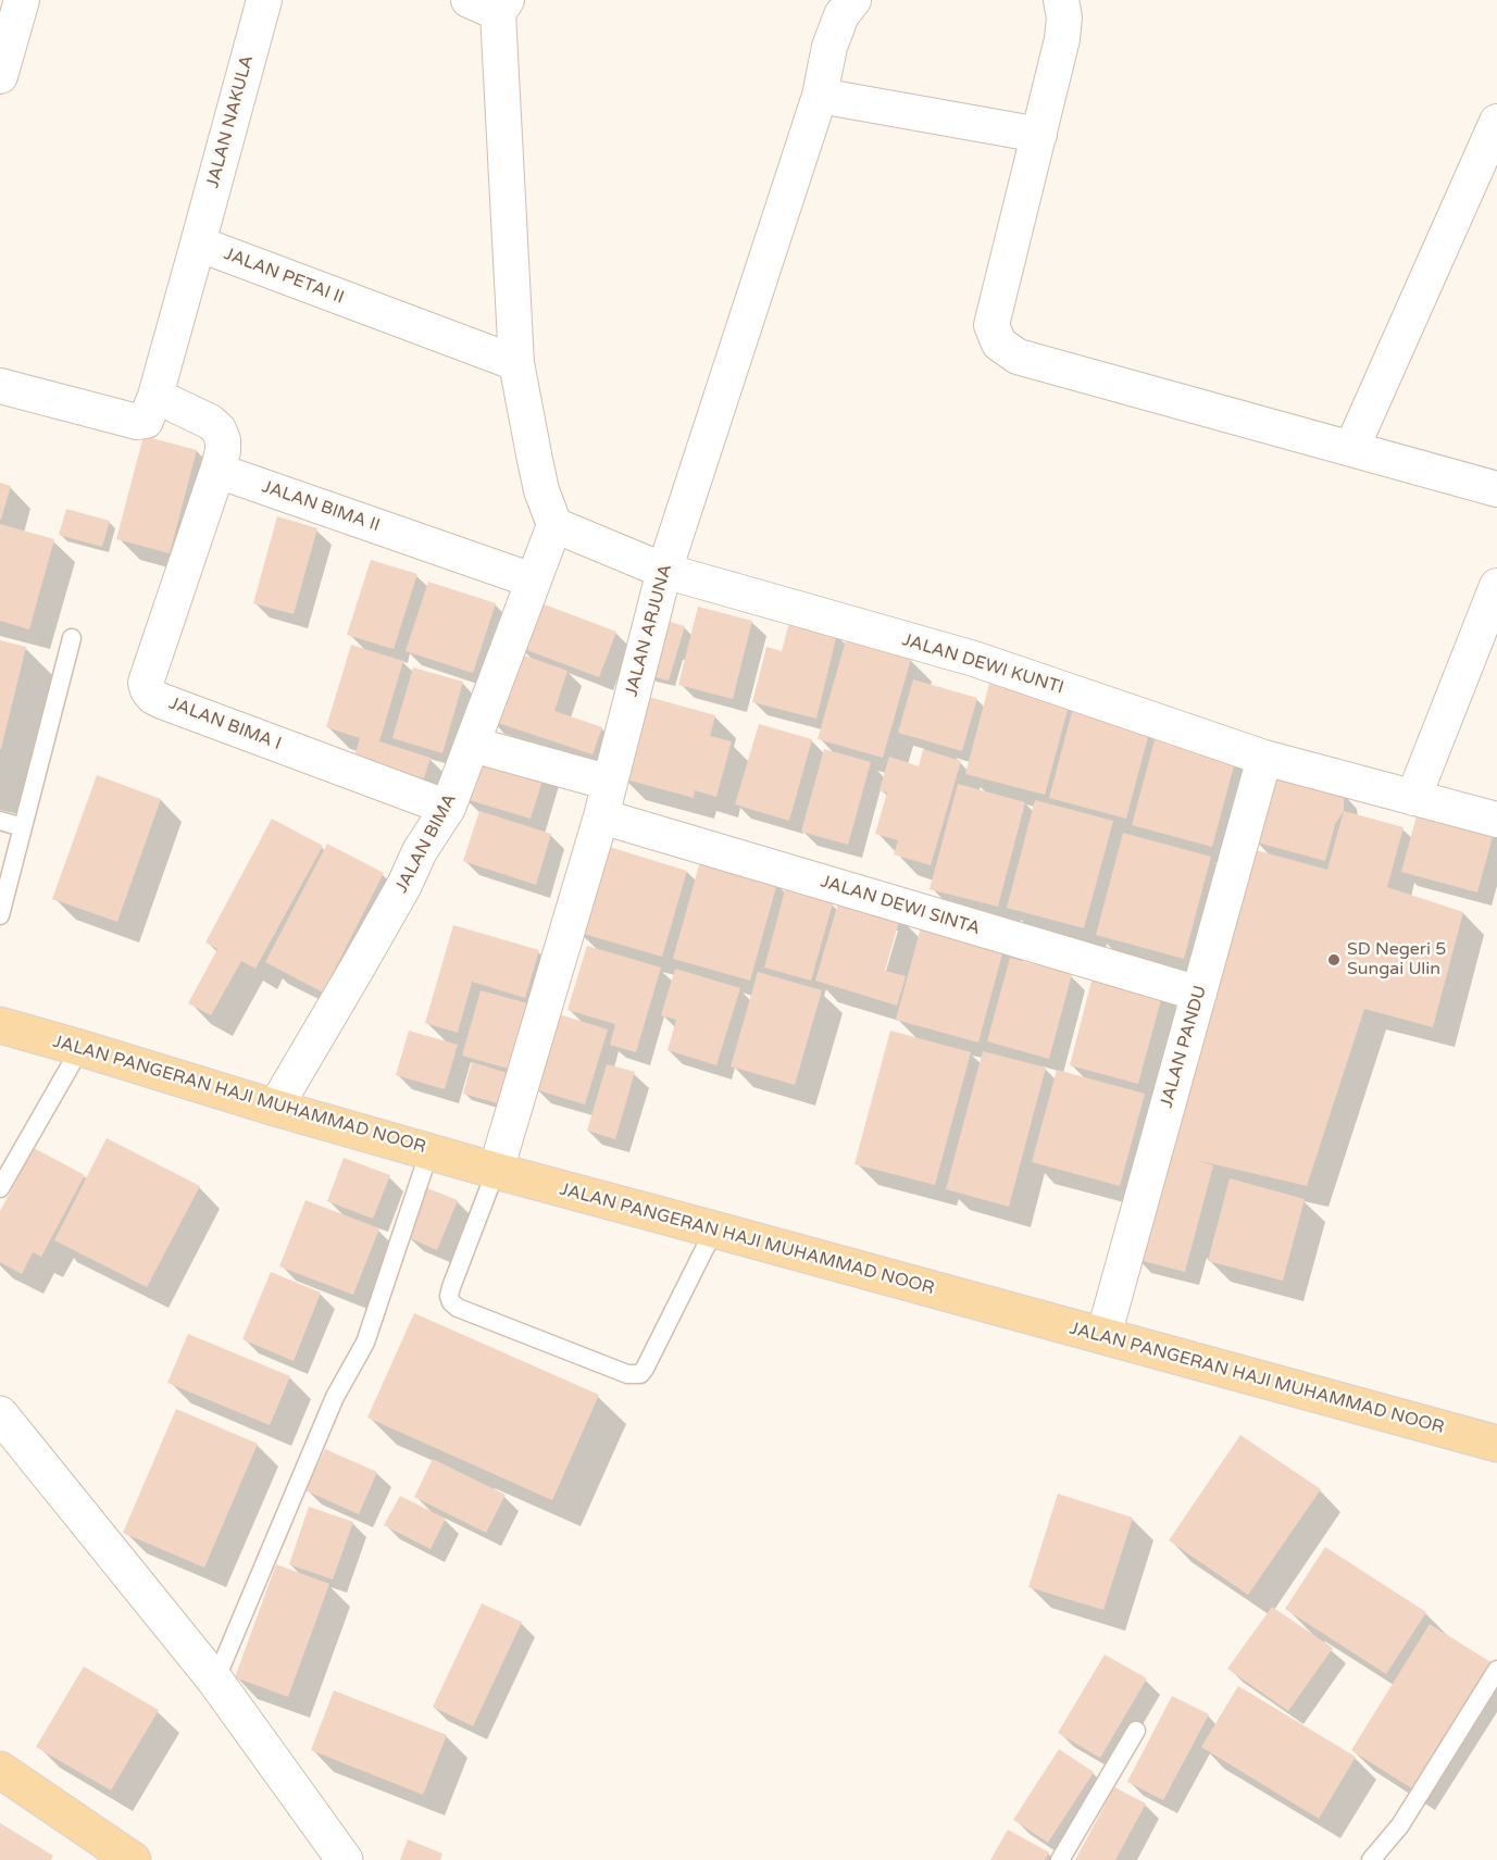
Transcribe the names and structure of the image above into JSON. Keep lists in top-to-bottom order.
{
  "streets": {
    "main road": ["JALAN PANGERAN HAJI MUHAMMAD NOOR"],
    "street": [
      "JALAN NAKULA",
      "JALAN PETAI II",
      "JALAN BIMA II",
      "JALAN ARJUNA",
      "JALAN DEWI KUNTI",
      "JALAN BIMA I",
      "JALAN BIMA",
      "JALAN DEWI SINTA",
      "JALAN PANDU"
    ]
  },
  "crossings": [
    ["JALAN NAKULA", "JALAN PETAI II"],
    ["JALAN BIMA II", "JALAN BIMA I"],
    ["JALAN BIMA II", "JALAN BIMA"],
    ["JALAN ARJUNA", "JALAN DEWI KUNTI"],
    ["JALAN ARJUNA", "JALAN DEWI SINTA"],
    ["JALAN ARJUNA", "JALAN PANGERAN HAJI MUHAMMAD NOOR"],
    ["JALAN DEWI KUNTI", "JALAN BIMA"],
    ["JALAN DEWI KUNTI", "JALAN PANDU"],
    ["JALAN BIMA I", "JALAN BIMA"],
    ["JALAN BIMA", "JALAN PANGERAN HAJI MUHAMMAD NOOR"],
    ["JALAN DEWI SINTA", "JALAN PANDU"],
    ["JALAN PANDU", "JALAN PANGERAN HAJI MUHAMMAD NOOR"]
  ],
  "places": ["SD Negeri 5 Sungai Ulin"]
}
